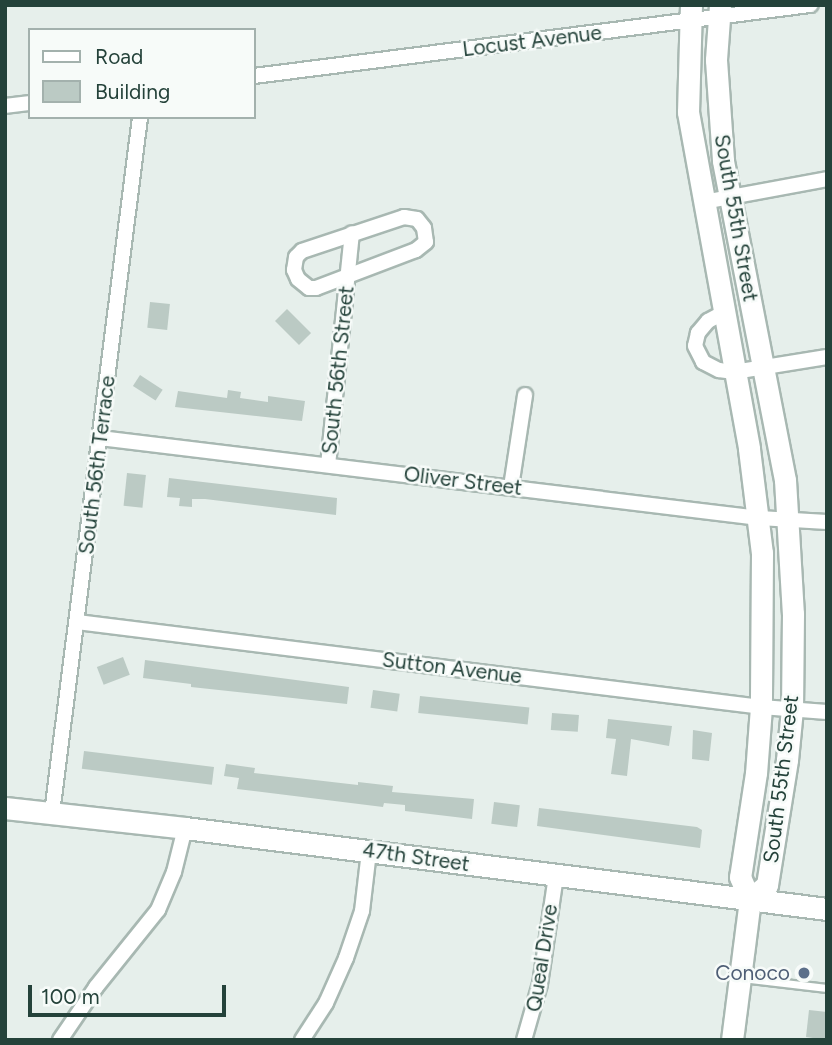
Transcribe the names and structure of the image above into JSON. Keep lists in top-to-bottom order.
{
  "streets": {
    "street": [
      "Locust Avenue",
      "South 55th Street",
      "South 56th Street",
      "South 56th Terrace",
      "Oliver Street",
      "Sutton Avenue",
      "47th Street",
      "Queal Drive"
    ]
  },
  "crossings": [
    ["Locust Avenue", "South 55th Street"],
    ["South 55th Street", "Oliver Street"],
    ["South 55th Street", "Sutton Avenue"],
    ["South 55th Street", "47th Street"],
    ["South 56th Street", "Oliver Street"],
    ["South 56th Terrace", "Oliver Street"],
    ["South 56th Terrace", "Sutton Avenue"],
    ["South 56th Terrace", "47th Street"],
    ["47th Street", "Queal Drive"]
  ],
  "places": ["Conoco"],
  "legend": ["Road", "Building"],
  "scale_bar": "100 m"
}
